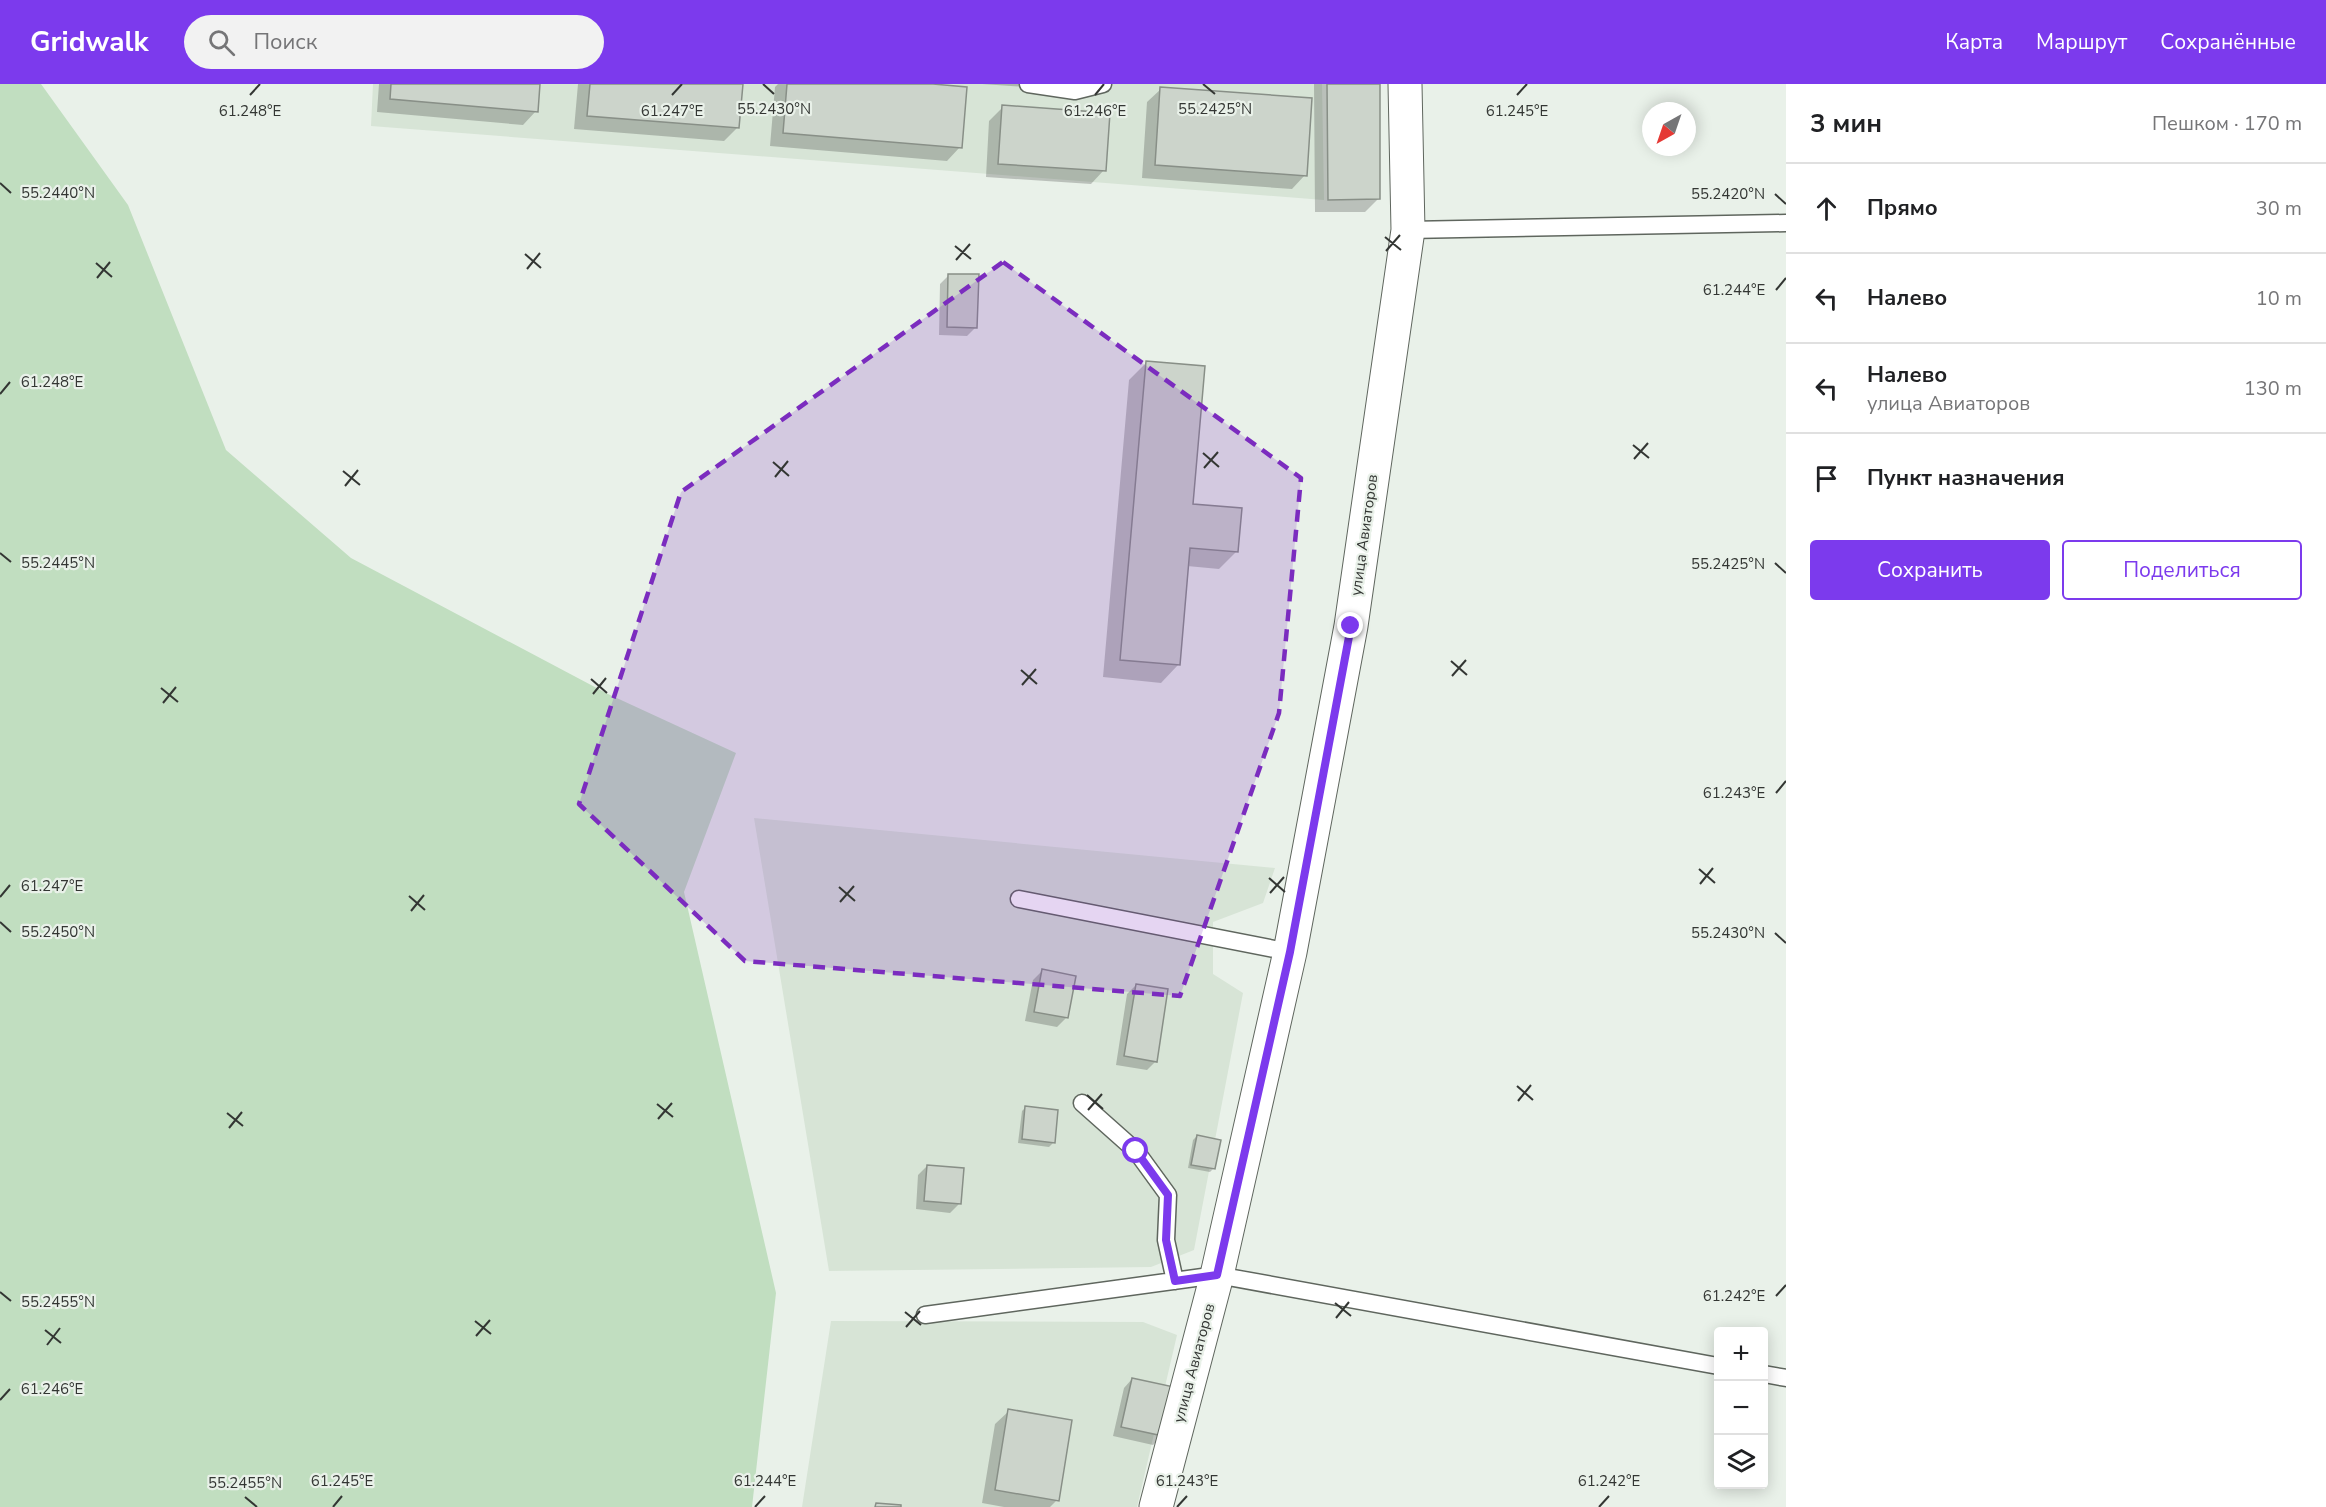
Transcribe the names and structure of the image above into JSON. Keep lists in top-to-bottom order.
{
  "streets": {
    "street": ["улица Авиаторов"]
  },
  "north": "bottom left",
  "page": {
    "header": "Gridwalk",
    "search": "Поиск",
    "nav": ["Карта", "Маршрут", "Сохранённые"],
    "heading": ["3 мин", "Пешком · 170 m"],
    "list": [
      ["Прямо", "30 m"],
      ["Налево", "10 m"],
      ["Налево", "улица Авиаторов", "130 m"],
      "Пункт назначения"
    ],
    "buttons": ["Сохранить", "Поделиться"],
    "map_buttons": ["+", "−"]
  },
  "coordinates": [
    "55.2430°N",
    "55.2425°N",
    "61.248°E",
    "61.247°E",
    "61.246°E",
    "61.245°E",
    "55.2440°N",
    "55.2420°N",
    "61.244°E",
    "55.2445°N",
    "61.243°E",
    "55.2450°N",
    "61.242°E",
    "55.2455°N"
  ]
}
